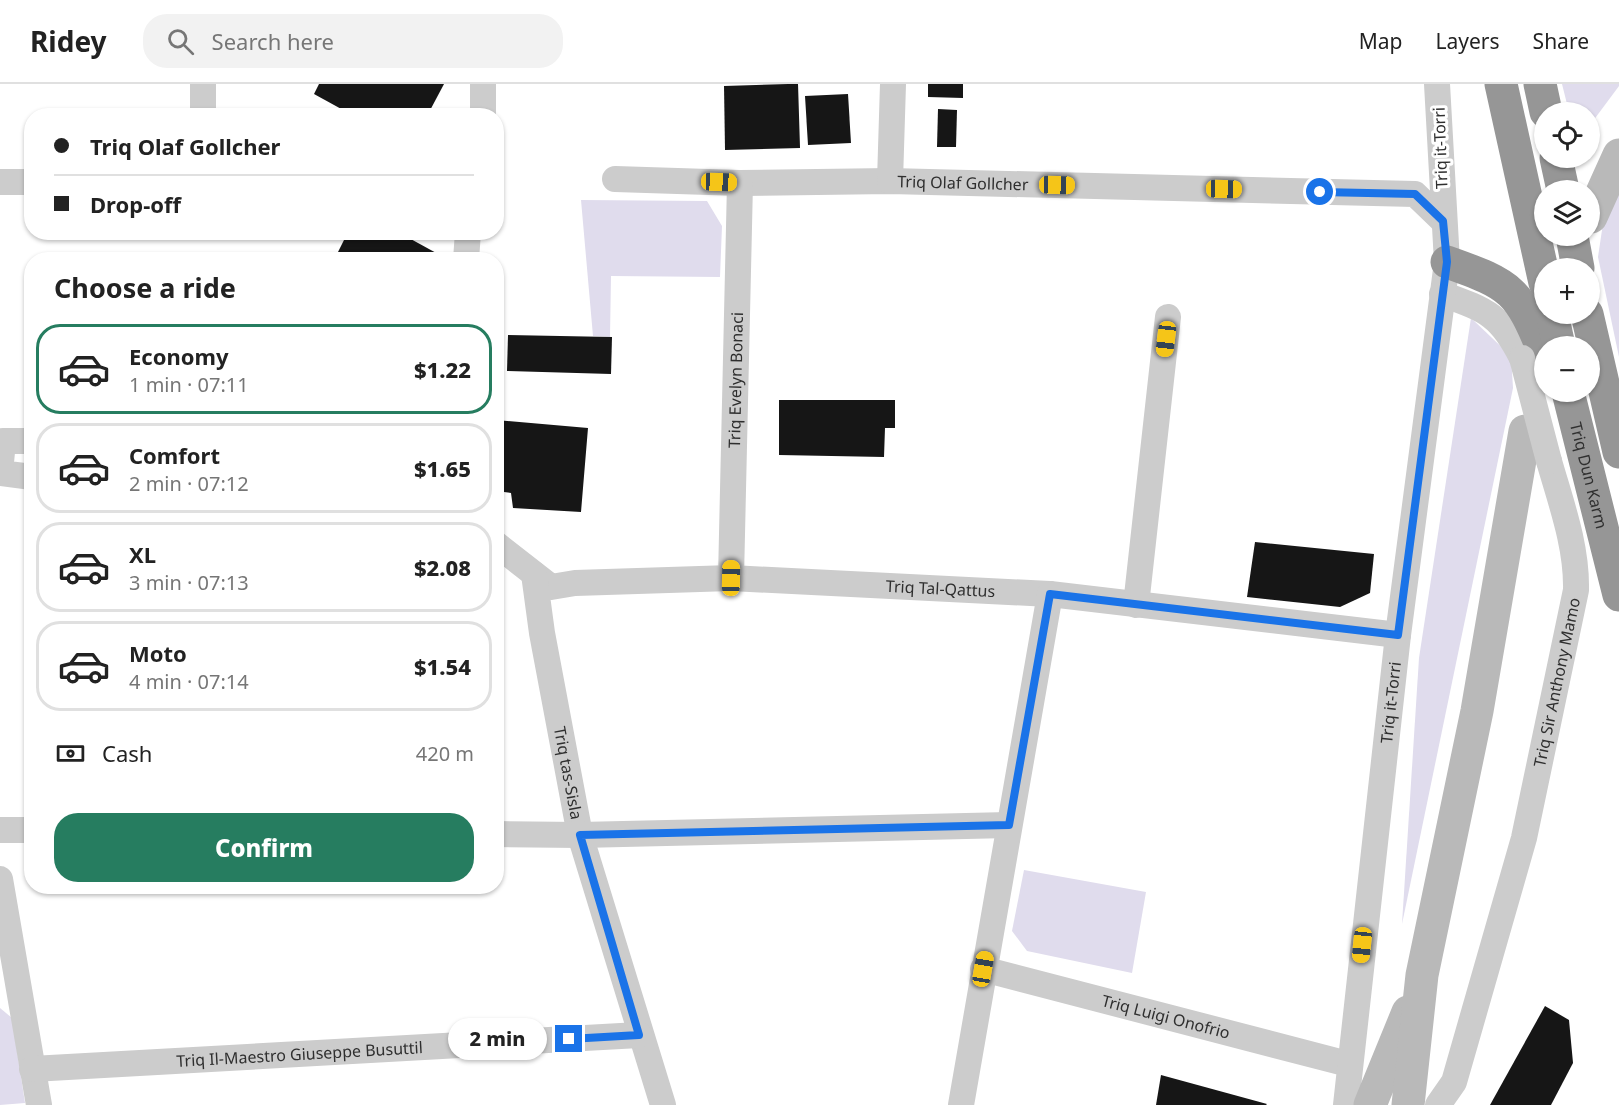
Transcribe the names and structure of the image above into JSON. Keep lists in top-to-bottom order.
{
  "streets": {
    "highway": ["Triq Dun Karm"],
    "street": [
      "Triq it-Torri",
      "Triq Olaf Gollcher",
      "Triq Evelyn Bonaci",
      "Triq Tal-Qattus",
      "Triq Sir Anthony Mamo",
      "Triq tas-Sisla",
      "Triq Luigi Onofrio",
      "Triq Il-Maestro Giuseppe Busuttil"
    ]
  },
  "crossings": [
    ["Triq it-Torri", "Triq Olaf Gollcher"],
    ["Triq it-Torri", "Triq Tal-Qattus"],
    ["Triq it-Torri", "Triq Sir Anthony Mamo"],
    ["Triq it-Torri", "Triq Luigi Onofrio"],
    ["Triq Olaf Gollcher", "Triq Evelyn Bonaci"],
    ["Triq Evelyn Bonaci", "Triq Tal-Qattus"],
    ["Triq Tal-Qattus", "Triq tas-Sisla"],
    ["Triq tas-Sisla", "Triq Il-Maestro Giuseppe Busuttil"]
  ],
  "page": {
    "header": "Ridey",
    "search": "Search here",
    "nav": ["Map", "Layers", "Share"],
    "map_buttons": ["+", "−"],
    "banner": ["Triq Olaf Gollcher", "Drop-off"],
    "heading": "Choose a ride",
    "list": [
      {
        "name": "Economy",
        "note": "1 min · 07:11",
        "value": "$1.22"
      },
      {
        "name": "Comfort",
        "note": "2 min · 07:12",
        "value": "$1.65"
      },
      {
        "name": "XL",
        "note": "3 min · 07:13",
        "value": "$2.08"
      },
      {
        "name": "Moto",
        "note": "4 min · 07:14",
        "value": "$1.54"
      }
    ],
    "pay": ["Cash", "420 m"],
    "buttons": "Confirm",
    "bubble": "2 min"
  }
}
